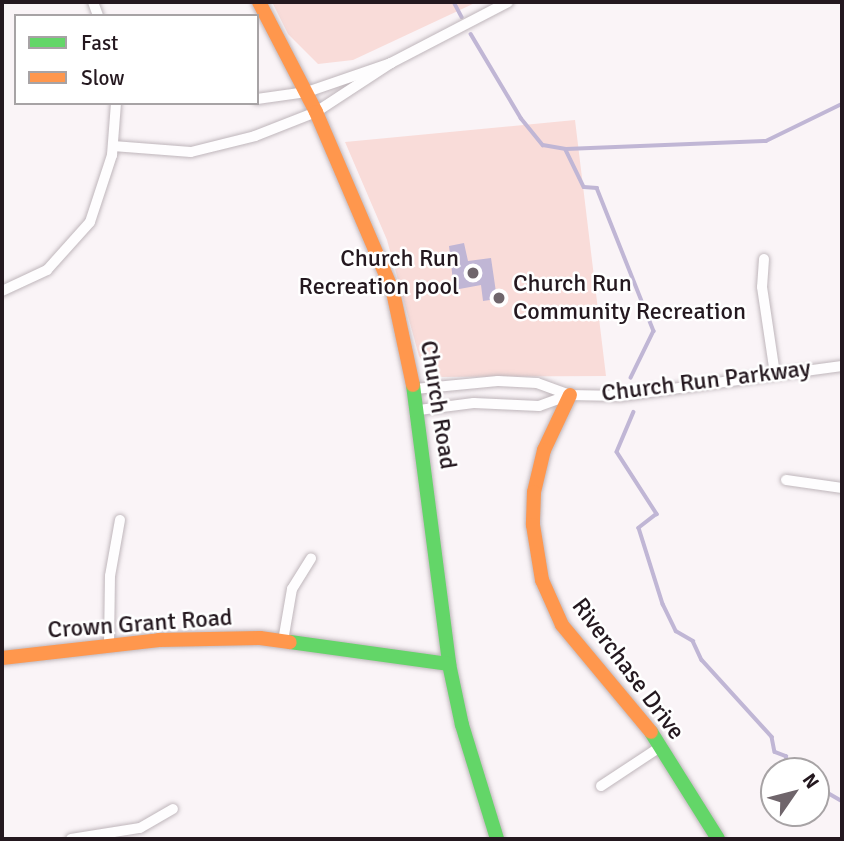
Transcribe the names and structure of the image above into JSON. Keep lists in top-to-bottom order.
{
  "streets": {
    "street": [
      "Church Run Parkway",
      "Church Road",
      "Crown Grant Road",
      "Riverchase Drive"
    ]
  },
  "crossings": [
    ["Church Run Parkway", "Church Road"],
    ["Church Run Parkway", "Riverchase Drive"],
    ["Church Road", "Crown Grant Road"]
  ],
  "places": ["Church Run Recreation pool", "Church Run Community Recreation"],
  "legend": ["Fast", "Slow"],
  "north": "top right"
}
